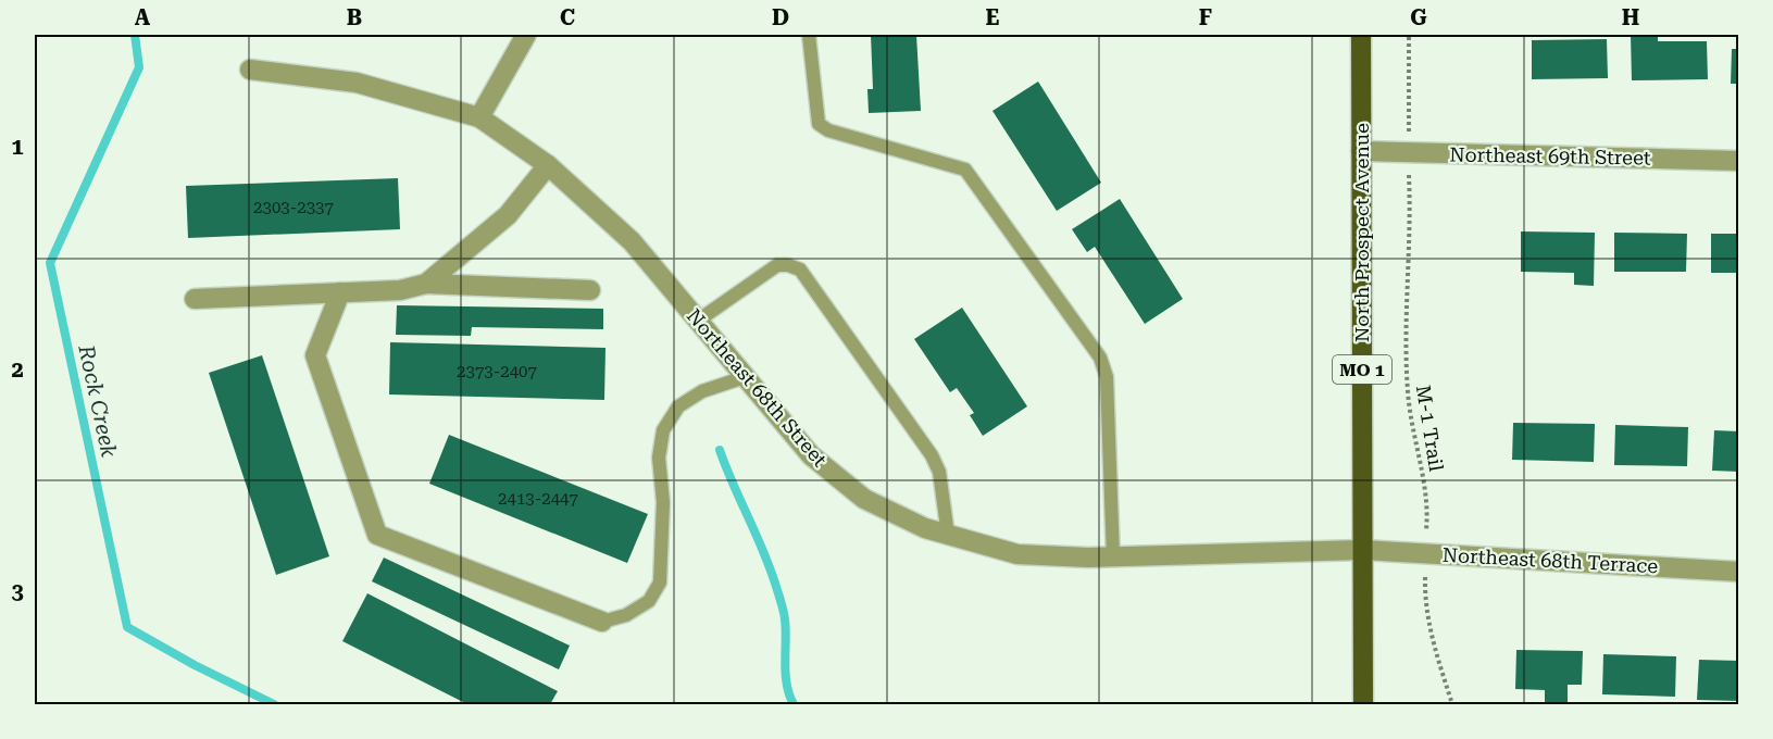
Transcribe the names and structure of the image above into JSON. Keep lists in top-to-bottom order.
{
  "streets": {
    "main road": ["North Prospect Avenue", "MO 1"],
    "street": ["Northeast 69th Street", "Northeast 68th Street", "Northeast 68th Terrace"],
    "path": ["M-1 Trail"]
  },
  "crossings": [
    ["Northeast 69th Street", "North Prospect Avenue"],
    ["Northeast 69th Street", "M-1 Trail"],
    ["North Prospect Avenue", "Northeast 68th Street"],
    ["North Prospect Avenue", "Northeast 68th Terrace"],
    ["Northeast 68th Street", "Northeast 68th Terrace"],
    ["M-1 Trail", "Northeast 68th Terrace"]
  ],
  "water": ["Rock Creek"],
  "house_numbers": ["2303-2337", "2373-2407", "2413-2447"],
  "grid": {
    "columns": [
      "A",
      "B",
      "C",
      "D",
      "E",
      "F",
      "G",
      "H"
    ],
    "rows": ["1", "2", "3"]
  }
}
